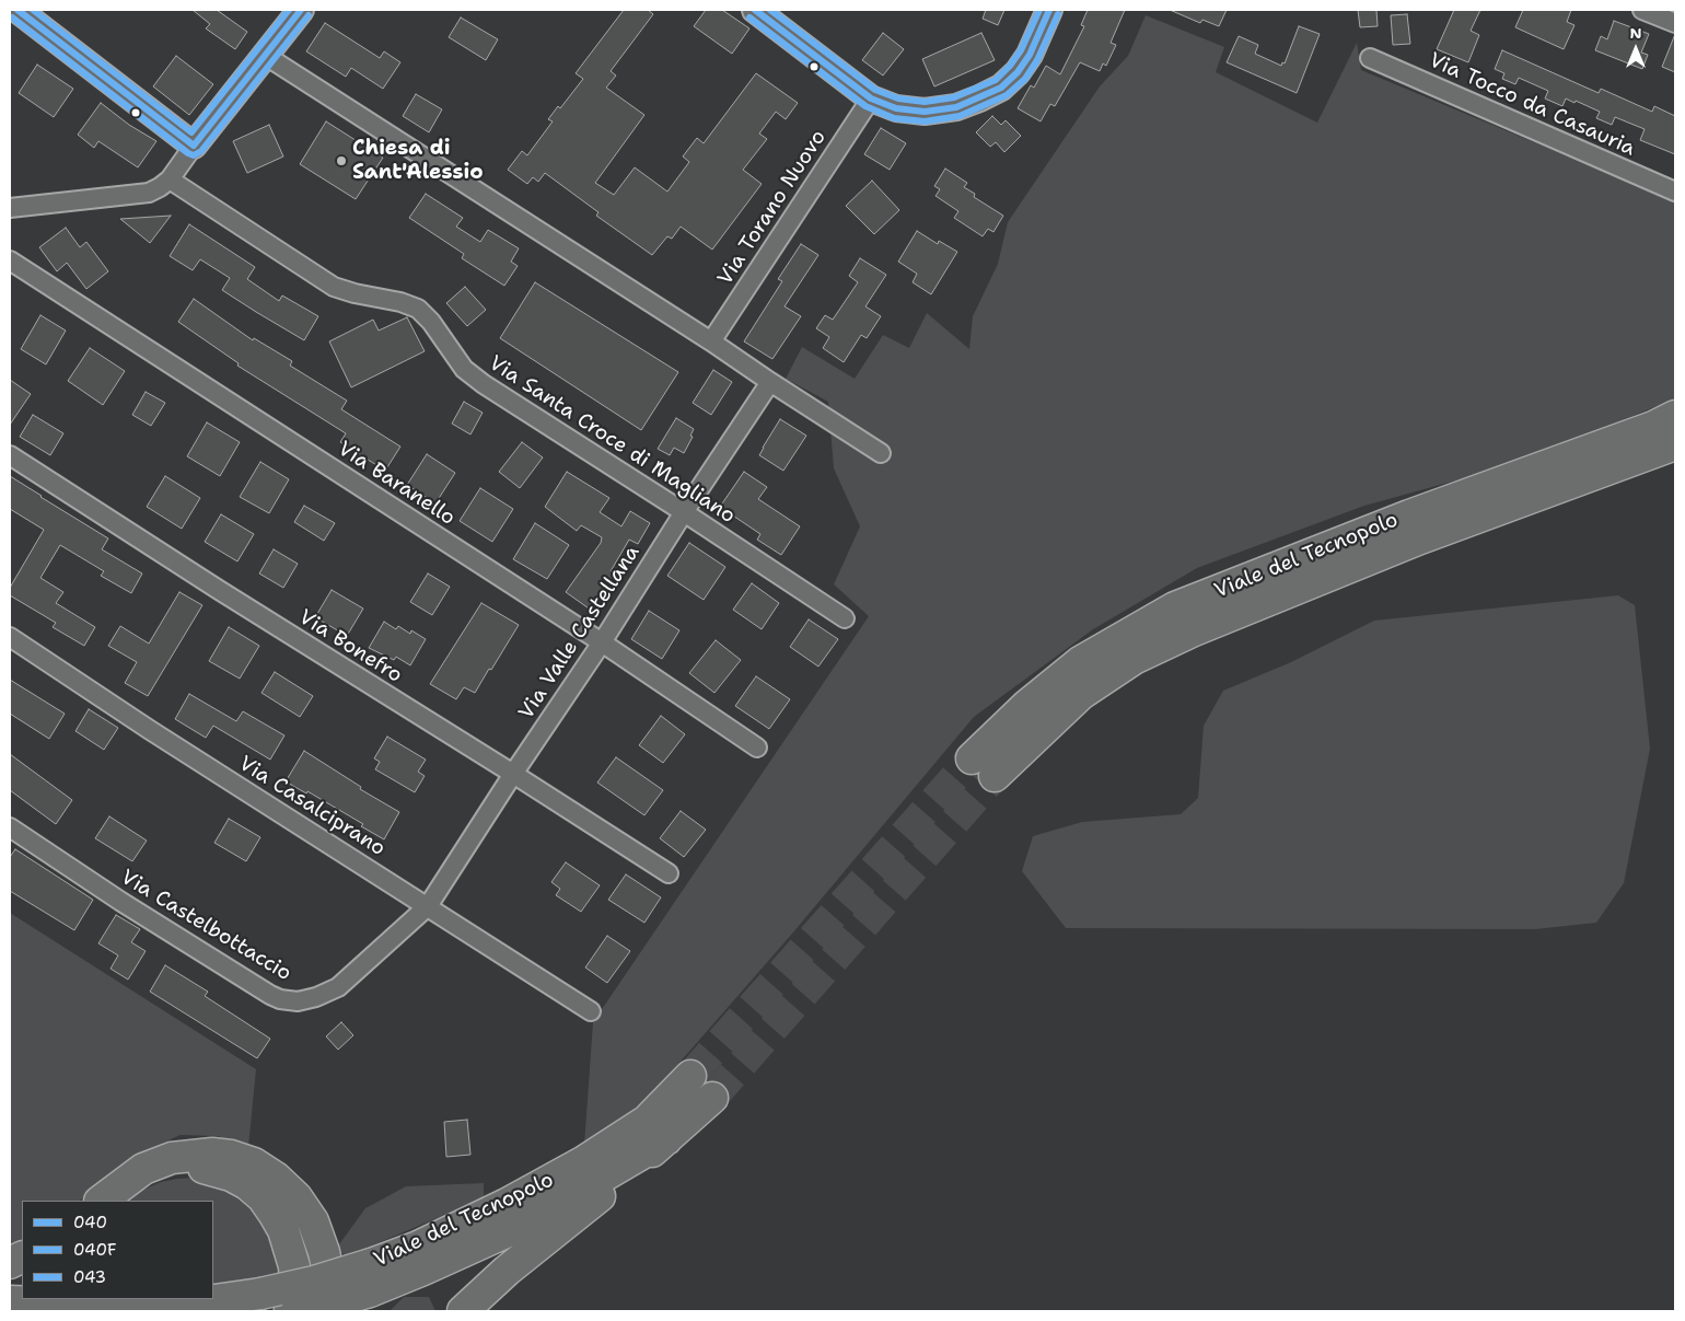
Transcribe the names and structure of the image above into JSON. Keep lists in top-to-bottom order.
{
  "streets": {
    "highway": ["Viale del Tecnopolo"],
    "street": [
      "Via Tocco da Casauria",
      "Via Torano Nuovo",
      "Via Santa Croce di Magliano",
      "Via Baranello",
      "Via Valle Castellana",
      "Via Bonefro",
      "Via Casalciprano",
      "Via Castelbottaccio"
    ]
  },
  "crossings": [
    ["Via Santa Croce di Magliano", "Via Valle Castellana"],
    ["Via Baranello", "Via Valle Castellana"],
    ["Via Valle Castellana", "Via Bonefro"],
    ["Via Valle Castellana", "Via Casalciprano"],
    ["Via Valle Castellana", "Via Castelbottaccio"],
    ["Via Casalciprano", "Via Castelbottaccio"]
  ],
  "places": ["Chiesa di Sant'Alessio"],
  "lines": ["transit line 040", "transit line 043", "transit line 040F"],
  "legend": ["040", "040F", "043"],
  "north": "top"
}
